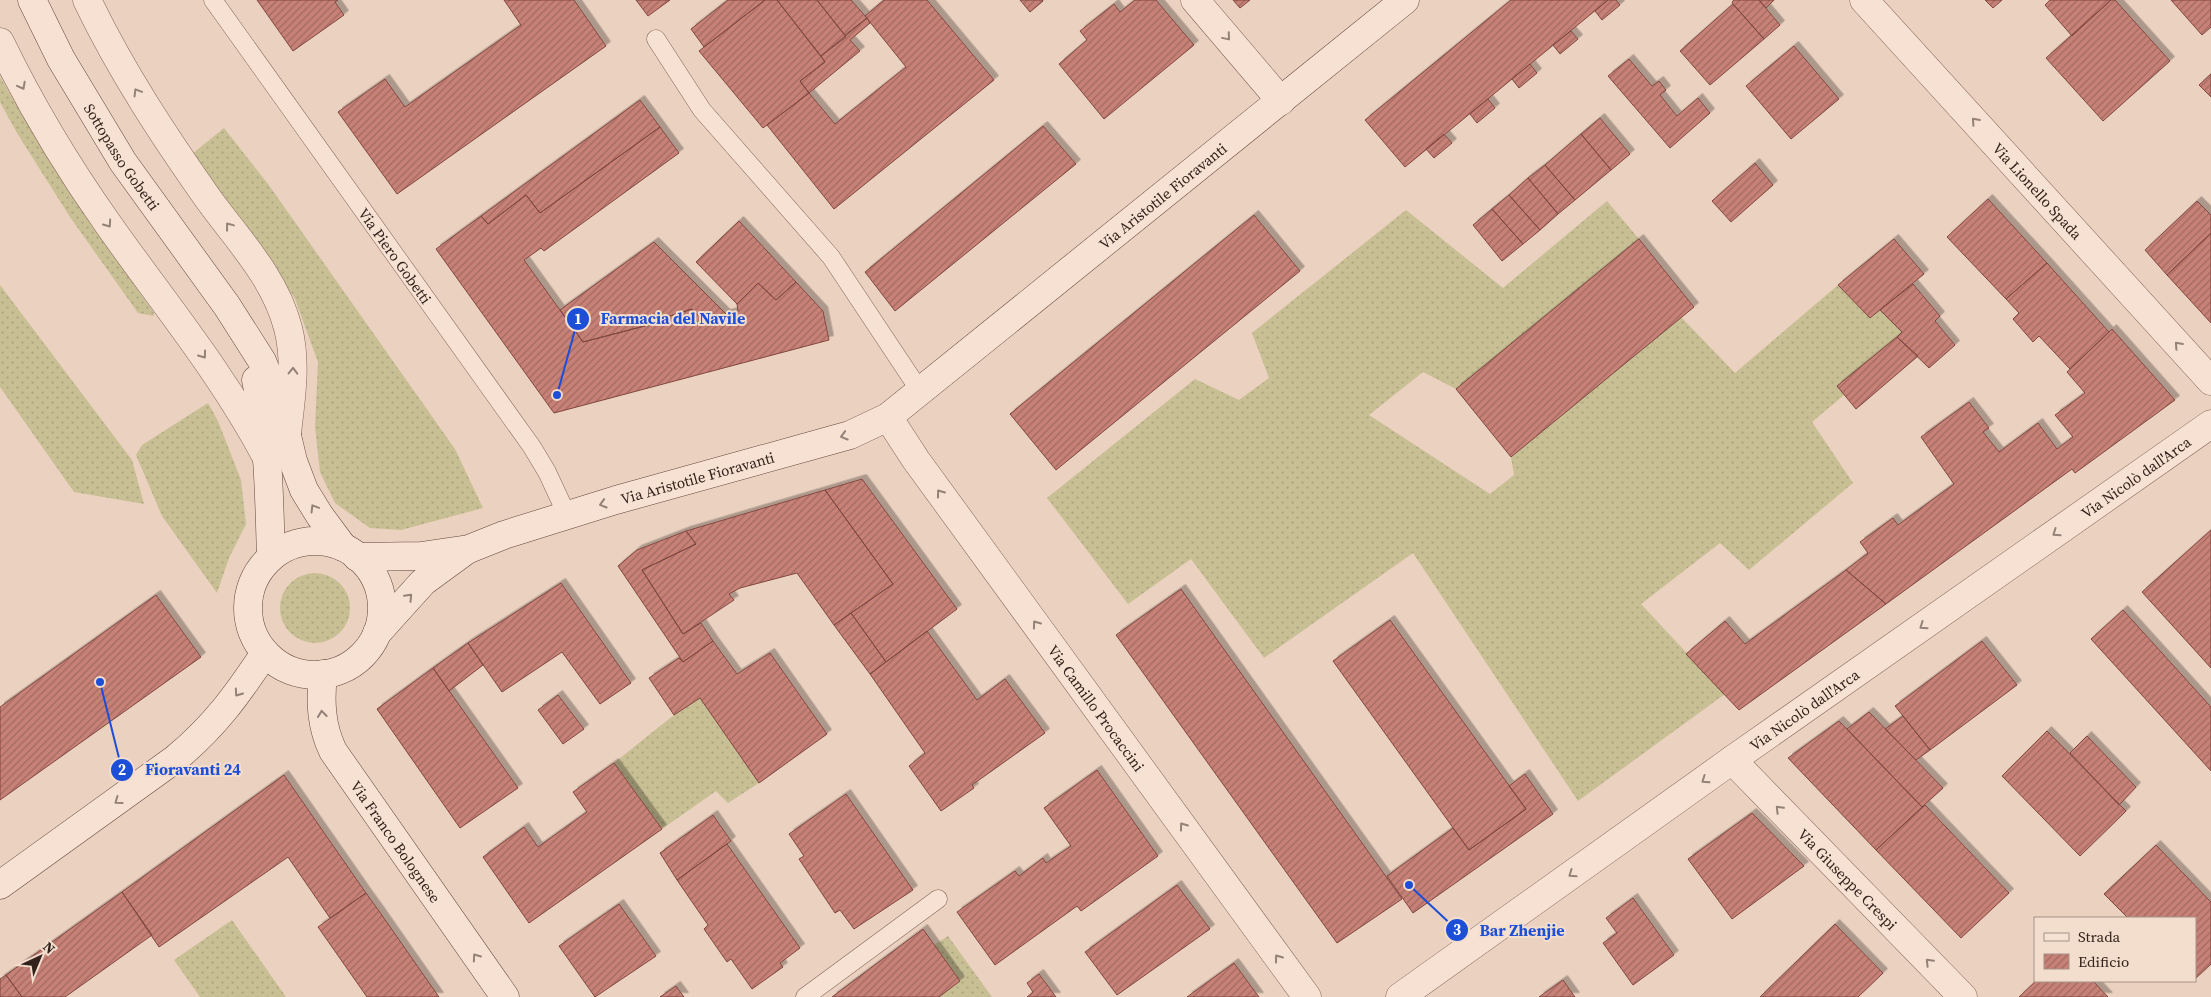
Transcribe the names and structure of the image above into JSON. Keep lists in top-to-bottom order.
{
  "streets": {
    "street": [
      "Sottopasso Gobetti",
      "Via Lionello Spada",
      "Via Aristotile Fioravanti",
      "Via Nicolò dall'Arca",
      "Via Camillo Procaccini",
      "Via Franco Bolognese",
      "Via Giuseppe Crespi"
    ],
    "lane": ["Via Piero Gobetti"]
  },
  "crossings": [
    ["Via Aristotile Fioravanti", "Via Piero Gobetti"],
    ["Via Aristotile Fioravanti", "Via Camillo Procaccini"],
    ["Via Aristotile Fioravanti", "Via Franco Bolognese"],
    ["Via Nicolò dall'Arca", "Via Giuseppe Crespi"]
  ],
  "one_way": [
    "Via Lionello Spada",
    "Via Nicolò dall'Arca",
    "Via Camillo Procaccini",
    "Via Franco Bolognese",
    "Via Giuseppe Crespi"
  ],
  "places": ["Farmacia del Navile", "Fioravanti 24", "Bar Zhenjie"],
  "legend": ["Strada", "Edificio"],
  "north": "top right"
}
